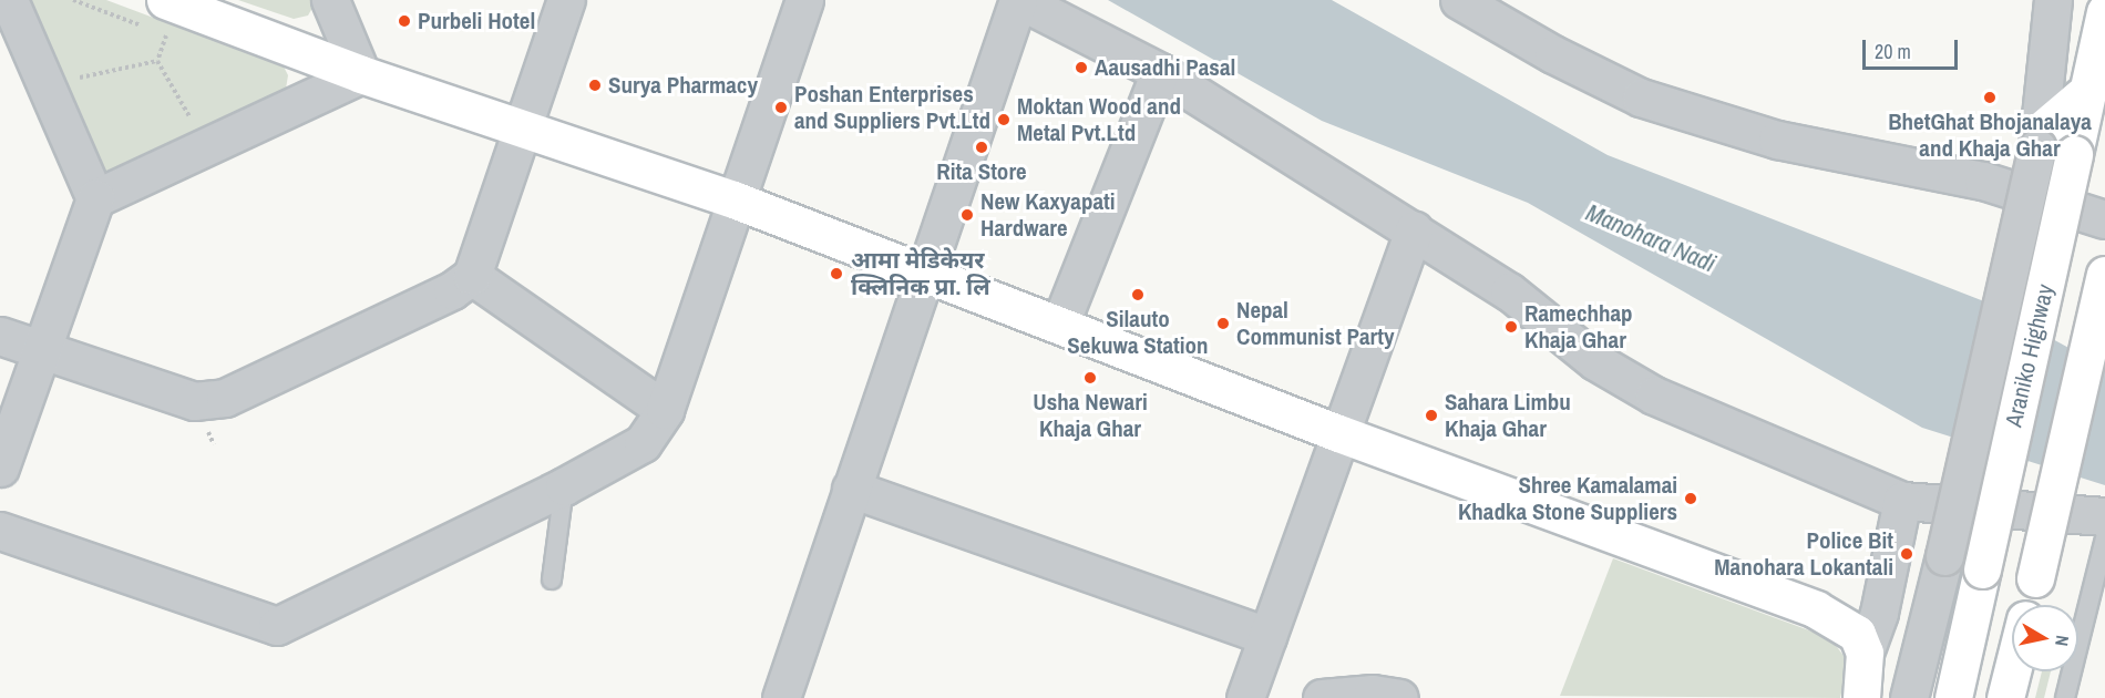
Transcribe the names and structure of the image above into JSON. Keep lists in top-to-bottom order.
{
  "streets": {
    "main road": ["Araniko Highway"]
  },
  "water": ["Manohara Nadi"],
  "places": [
    "Purbeli Hotel",
    "Aausadhi Pasal",
    "Surya Pharmacy",
    "BhetGhat Bhojanalaya and Khaja Ghar",
    "Poshan Enterprises and Suppliers Pvt.Ltd",
    "Moktan Wood and Metal Pvt.Ltd",
    "Rita Store",
    "New Kaxyapati Hardware",
    "आमा मेडिकेयर क्लिनिक प्रा. लि",
    "Silauto Sekuwa Station",
    "Nepal Communist Party",
    "Ramechhap Khaja Ghar",
    "Usha Newari Khaja Ghar",
    "Sahara Limbu Khaja Ghar",
    "Shree Kamalamai Khadka Stone Suppliers",
    "Police Bit Manohara Lokantali"
  ],
  "scale_bar": "20 m",
  "north": "right"
}
